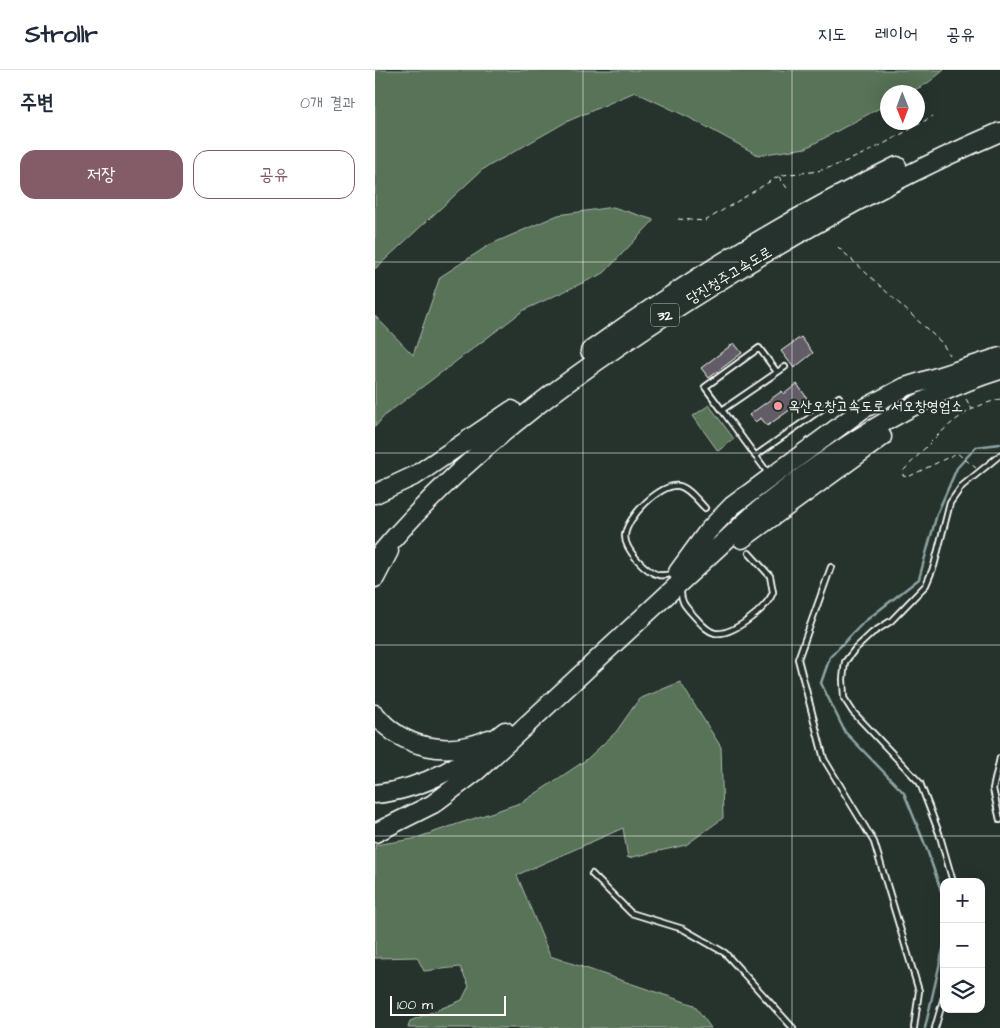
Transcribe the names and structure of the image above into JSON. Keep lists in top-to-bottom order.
{
  "streets": {
    "highway": ["당진청주고속도로", "32"]
  },
  "places": ["옥산오창고속도로 서오창영업소"],
  "scale_bar": "100 m",
  "north": "bottom",
  "page": {
    "header": "Strollr",
    "nav": ["지도", "레이어", "공유"],
    "heading": ["주변", "0개 결과"],
    "buttons": ["저장", "공유"],
    "map_buttons": ["+", "−"],
    "scale": "100 m"
  }
}
